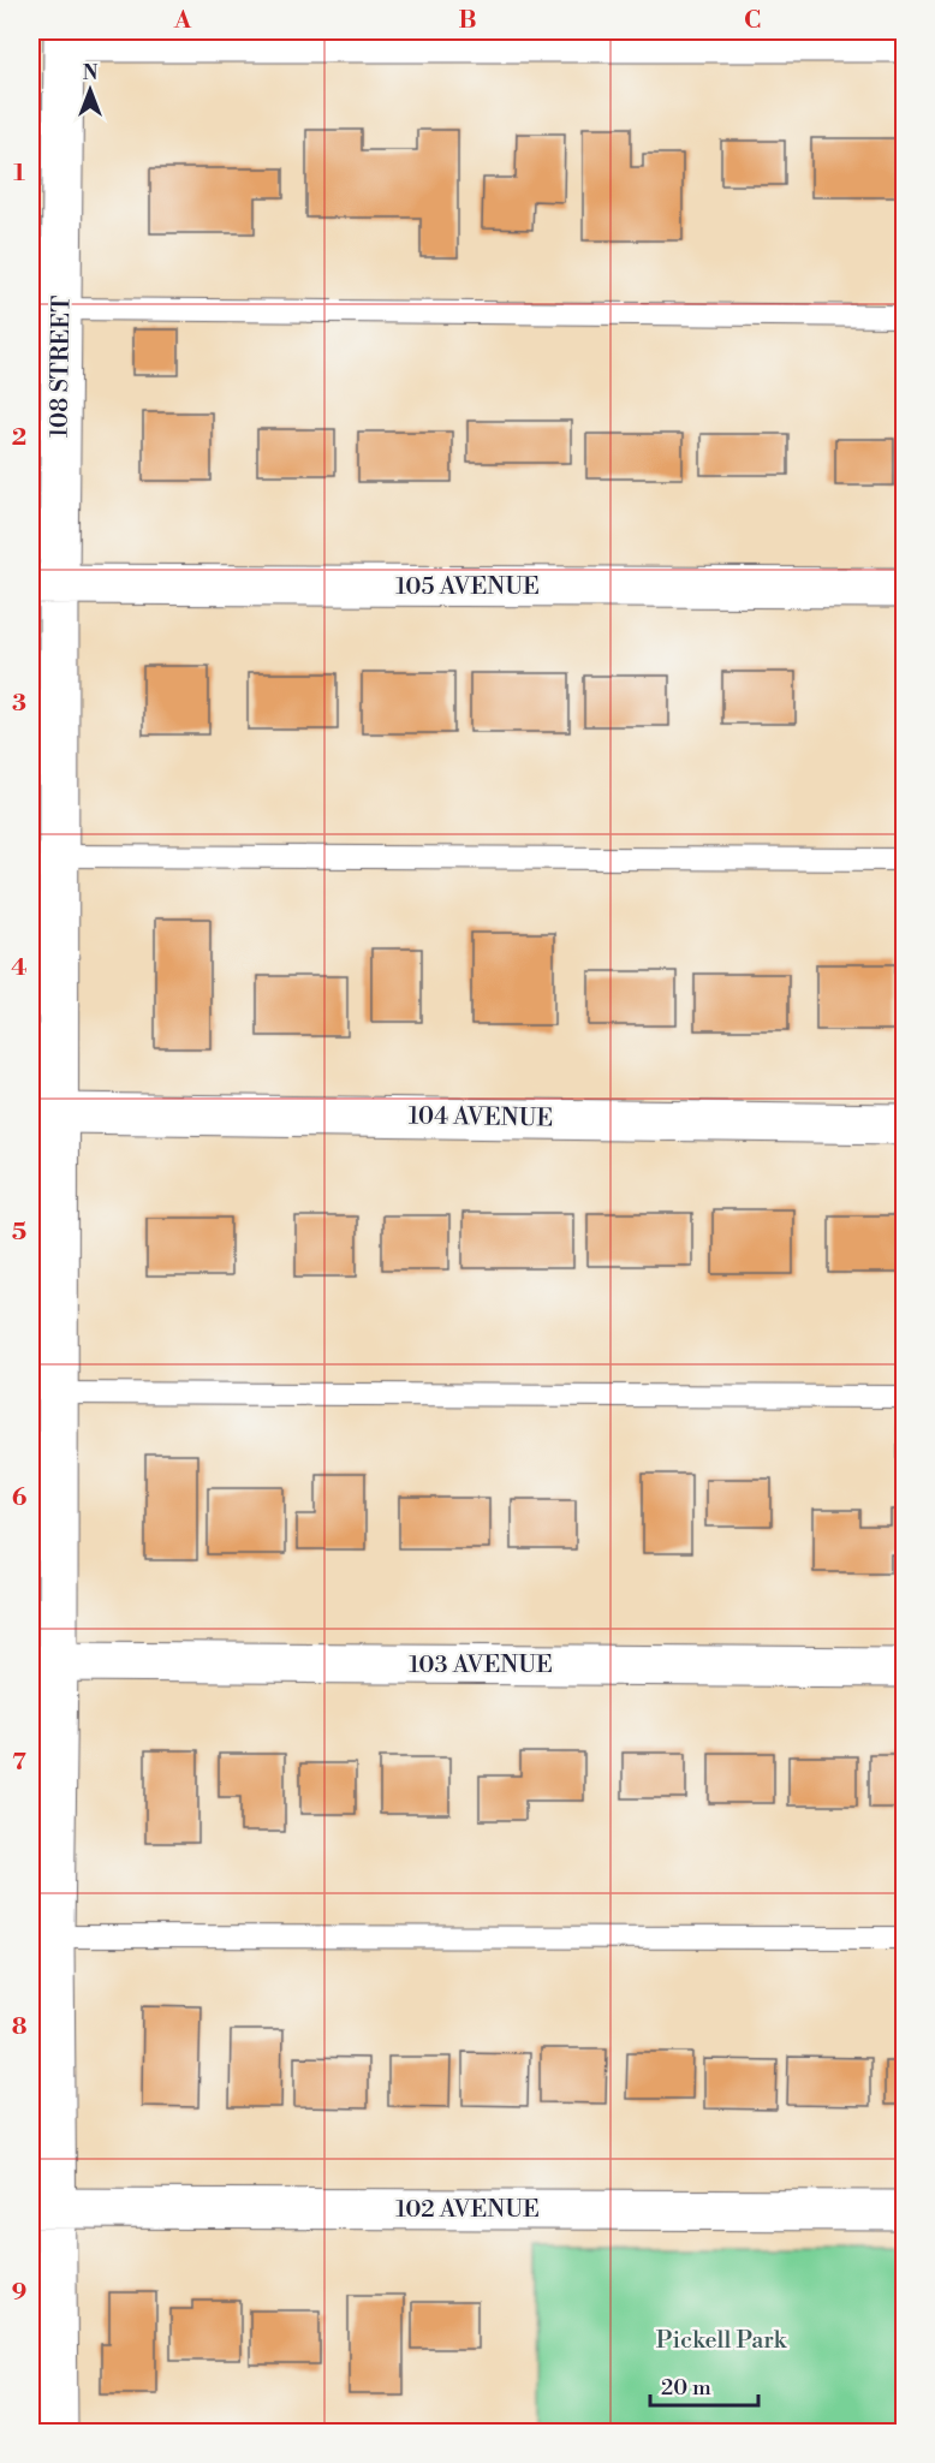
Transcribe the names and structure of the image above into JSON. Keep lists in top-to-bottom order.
{
  "streets": {
    "street": [
      "108 STREET",
      "105 AVENUE",
      "104 AVENUE",
      "103 AVENUE",
      "102 AVENUE"
    ]
  },
  "crossings": [
    ["108 STREET", "105 AVENUE"],
    ["108 STREET", "104 AVENUE"],
    ["108 STREET", "103 AVENUE"],
    ["108 STREET", "102 AVENUE"]
  ],
  "parks": ["Pickell Park"],
  "scale_bar": "20 m",
  "north": "top",
  "grid": {
    "columns": ["A", "B", "C"],
    "rows": [
      "1",
      "2",
      "3",
      "4",
      "5",
      "6",
      "7",
      "8",
      "9"
    ]
  }
}
